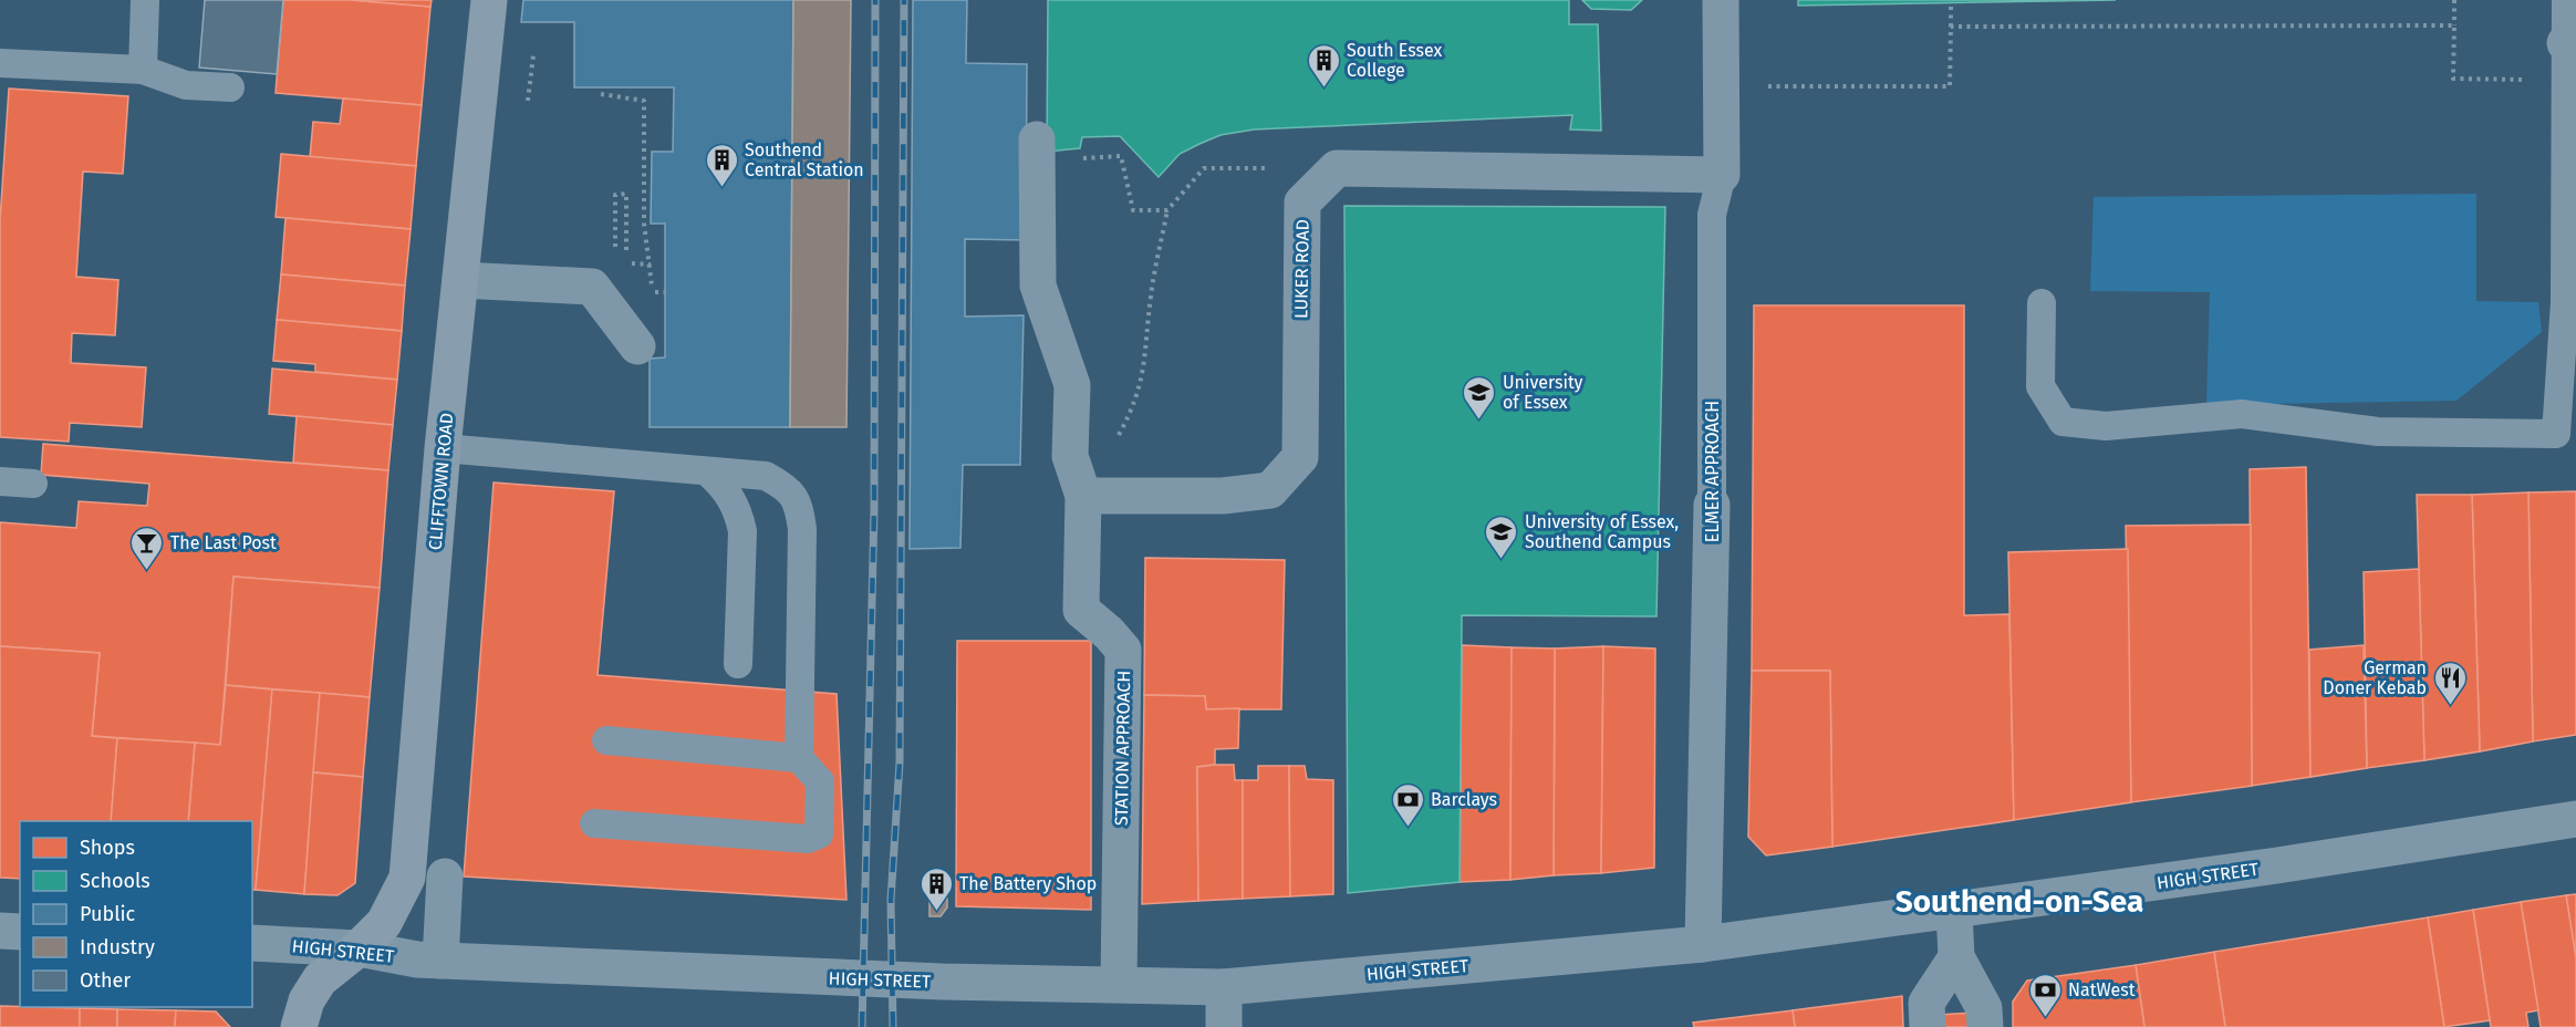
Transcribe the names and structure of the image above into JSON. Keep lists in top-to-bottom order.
{
  "streets": {
    "street": [
      "LUKER ROAD",
      "ELMER APPROACH",
      "CLIFFTOWN ROAD",
      "STATION APPROACH",
      "HIGH STREET"
    ]
  },
  "crossings": [
    ["LUKER ROAD", "STATION APPROACH"],
    ["ELMER APPROACH", "HIGH STREET"],
    ["CLIFFTOWN ROAD", "HIGH STREET"],
    ["STATION APPROACH", "HIGH STREET"]
  ],
  "districts": ["Southend-on-Sea"],
  "places": {
    "building": ["South Essex College", "Southend Central Station", "The Battery Shop"],
    "school or university": ["University of Essex", "University of Essex, Southend Campus"],
    "bar": ["The Last Post"],
    "restaurant": ["German Doner Kebab"],
    "bank": ["Barclays", "NatWest"]
  },
  "legend": [
    "Shops",
    "Schools",
    "Public",
    "Industry",
    "Other"
  ]
}
